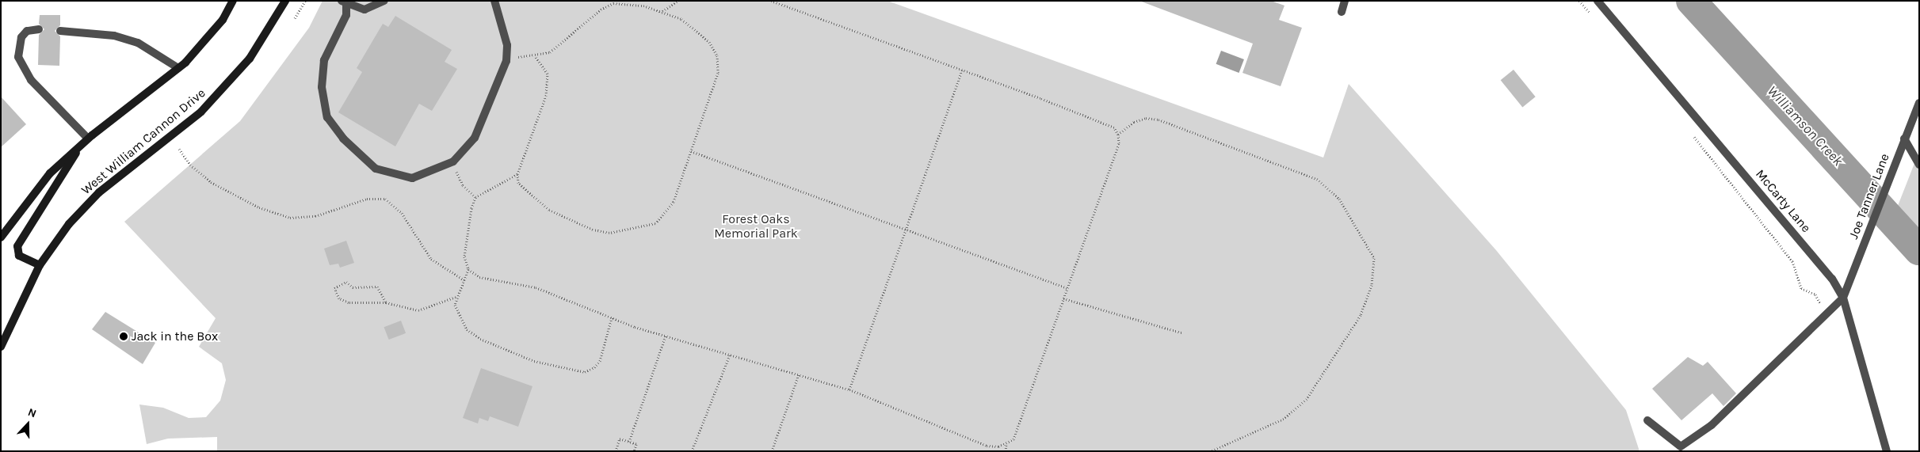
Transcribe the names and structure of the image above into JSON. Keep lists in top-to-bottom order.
{
  "streets": {
    "main road": ["West William Cannon Drive"],
    "street": ["Joe Tanner Lane", "McCarty Lane"]
  },
  "crossings": [
    ["Joe Tanner Lane", "McCarty Lane"]
  ],
  "water": ["Williamson Creek"],
  "parks": ["Forest Oaks Memorial Park"],
  "places": ["Jack in the Box"],
  "north": "top"
}
